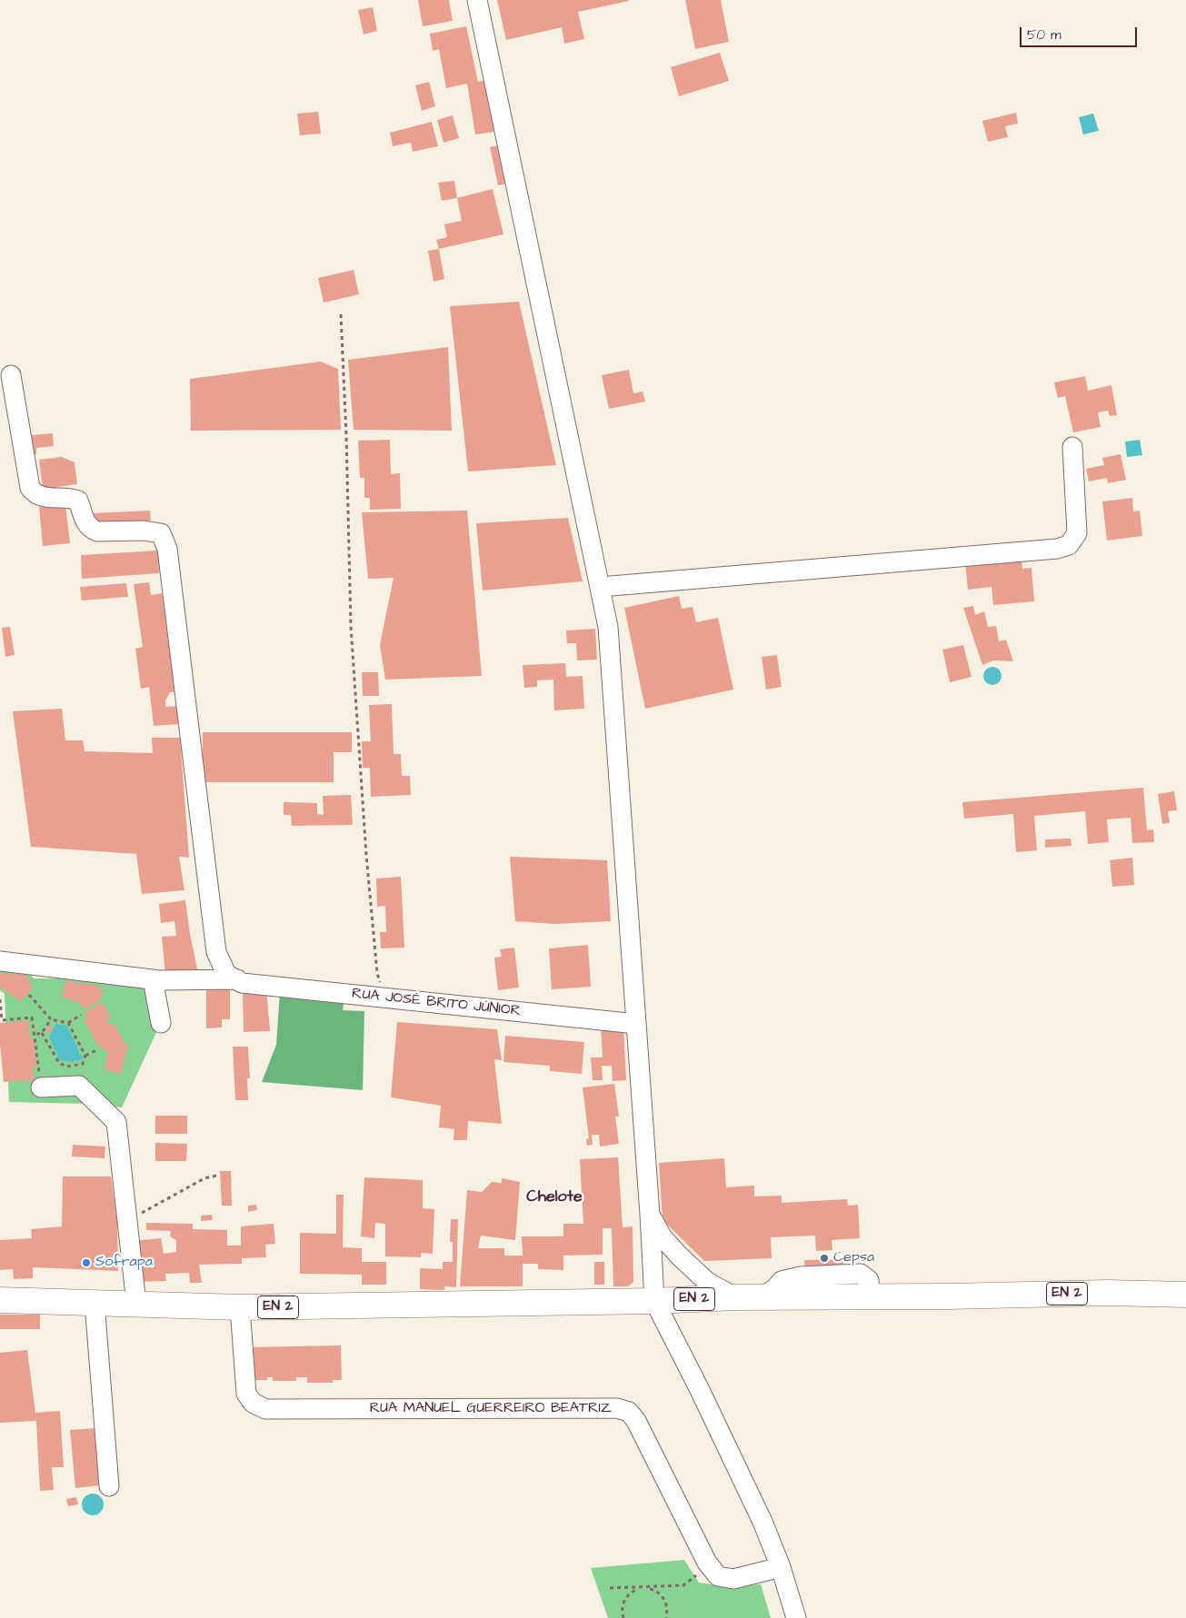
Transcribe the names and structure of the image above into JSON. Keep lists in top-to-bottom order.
{
  "streets": {
    "main road": ["EN 2"],
    "street": ["RUA JOSÉ BRITO JÚNIOR", "RUA MANUEL GUERREIRO BEATRIZ"]
  },
  "crossings": [
    ["EN 2", "RUA MANUEL GUERREIRO BEATRIZ"]
  ],
  "districts": ["Chelote"],
  "places": ["Cepsa", "Sofrapa"],
  "scale_bar": "50 m"
}
